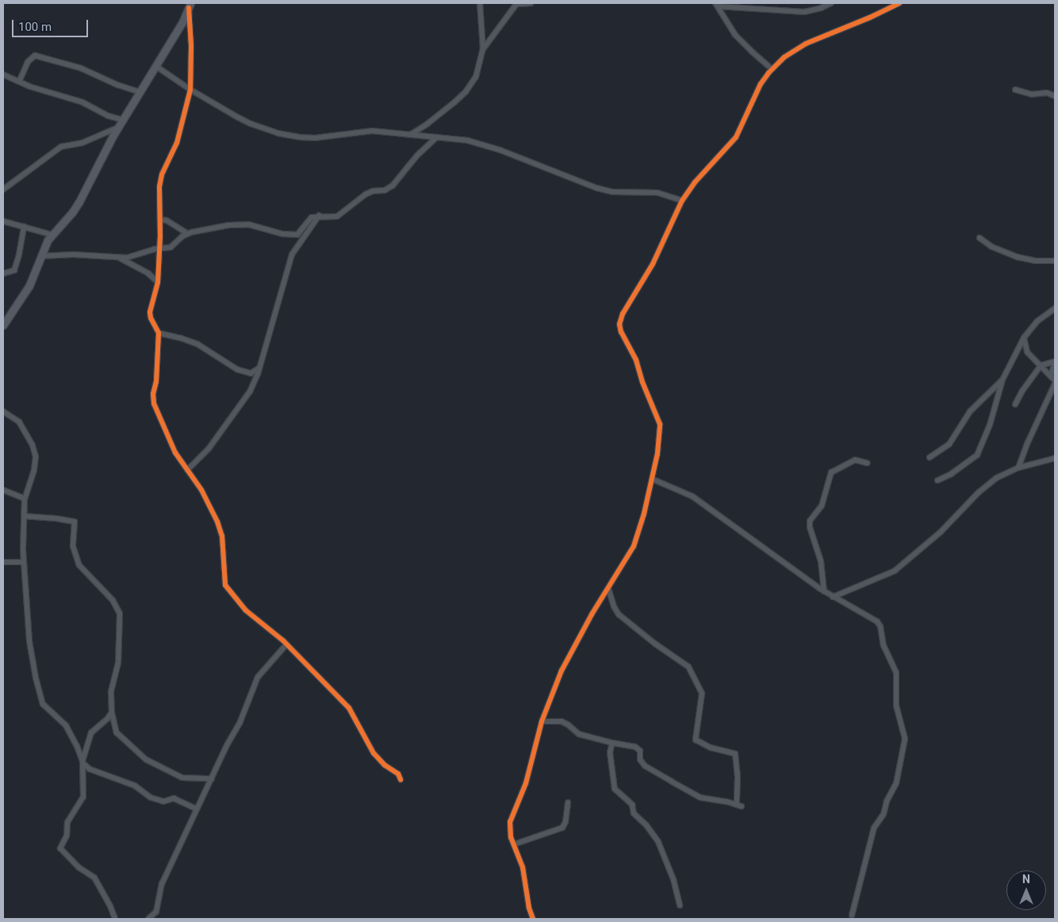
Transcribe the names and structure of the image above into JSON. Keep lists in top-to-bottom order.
{
  "scale_bar": "100 m",
  "north": "top"
}
